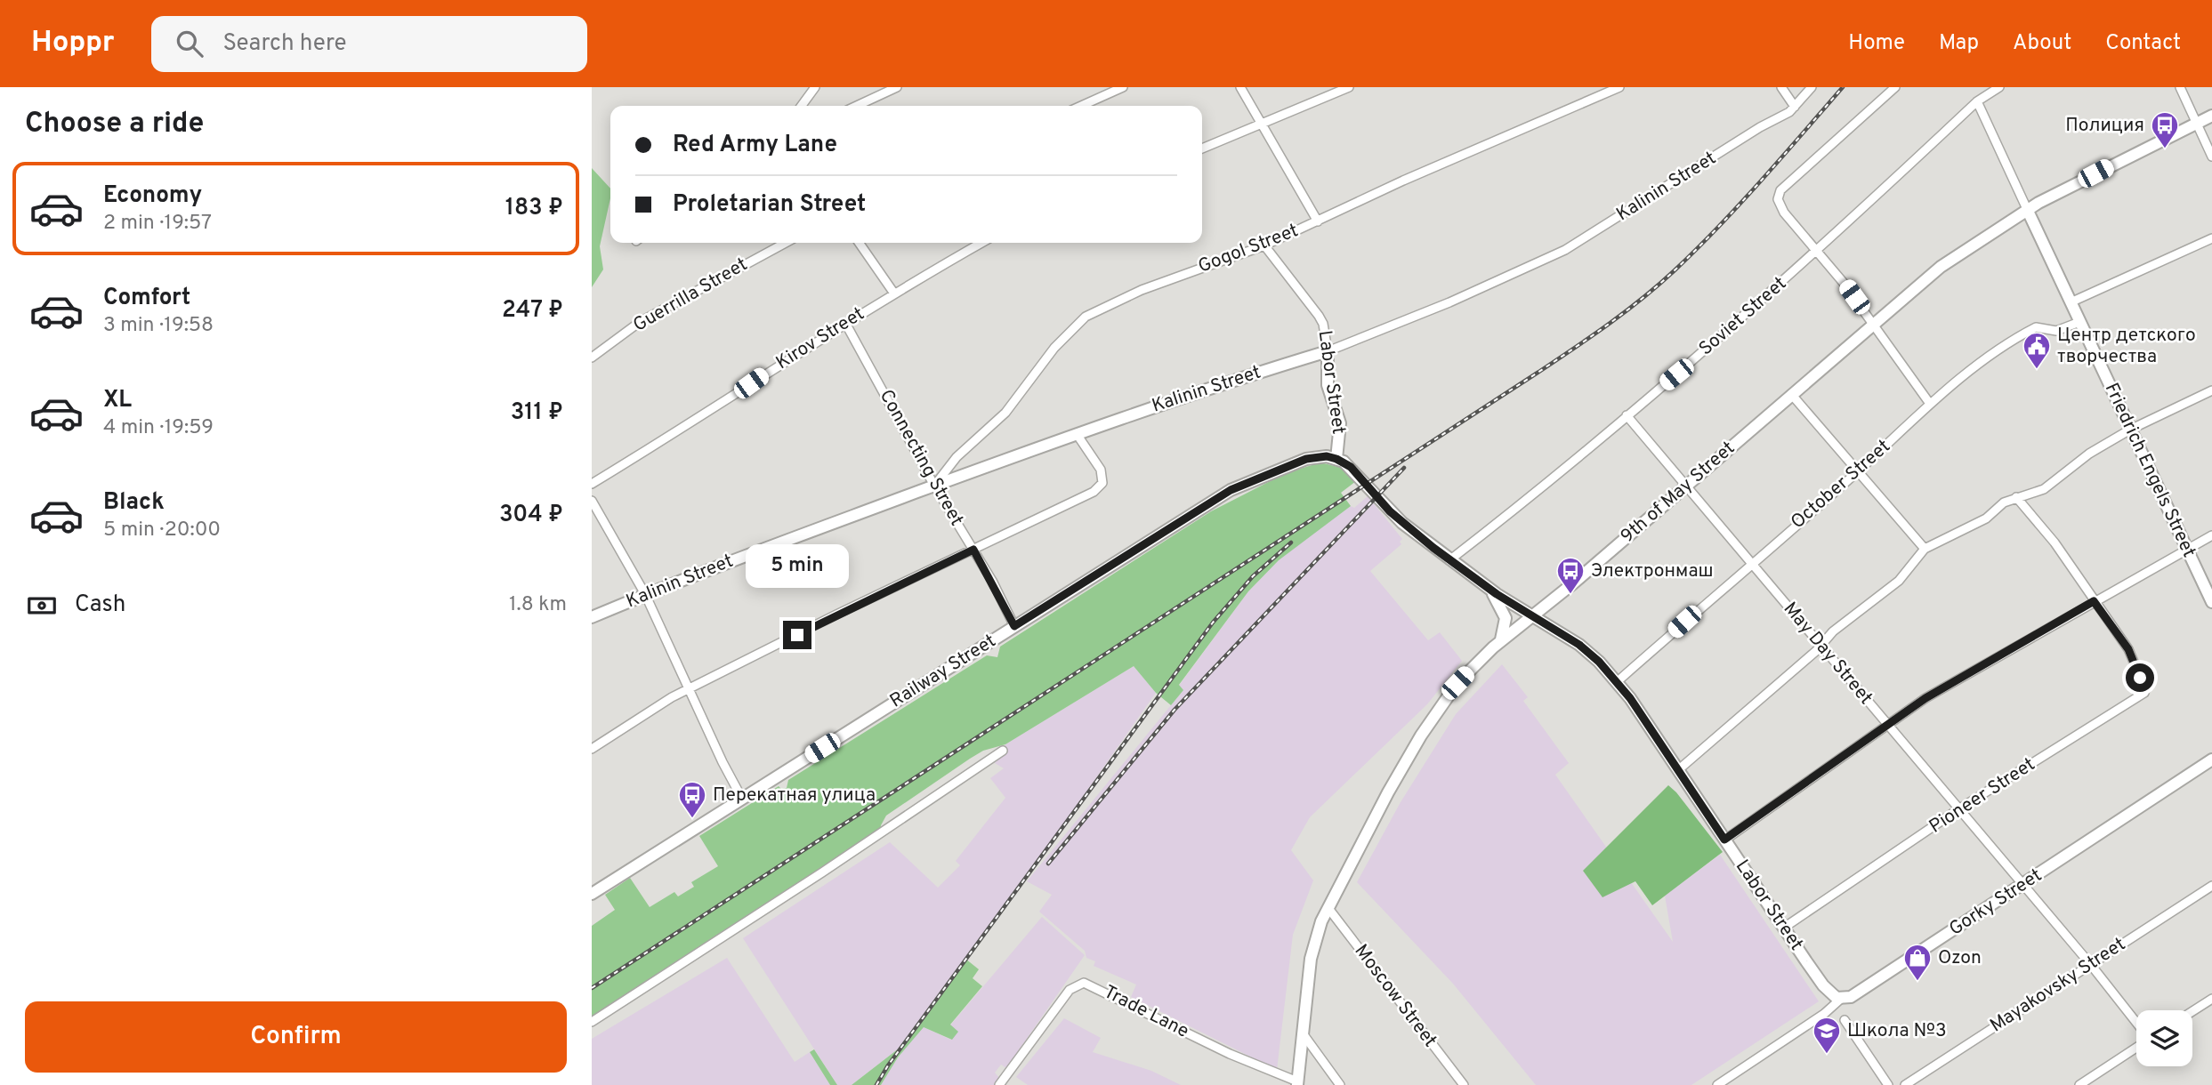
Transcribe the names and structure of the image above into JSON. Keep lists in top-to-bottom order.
{
  "streets": {
    "street": [
      "Kalinin Street",
      "Gogol Street",
      "Guerrilla Street",
      "Soviet Street",
      "Kirov Street",
      "Labor Street",
      "Connecting Street",
      "Friedrich Engels Street",
      "October Street",
      "9th of May Street",
      "May Day Street",
      "Railway Street",
      "Pioneer Street",
      "Gorky Street",
      "Mayakovsky Street",
      "Moscow Street",
      "Trade Lane"
    ]
  },
  "crossings": [
    ["Kalinin Street", "Gogol Street"],
    ["Kalinin Street", "Labor Street"],
    ["Kalinin Street", "Connecting Street"],
    ["Gogol Street", "Labor Street"],
    ["Gogol Street", "Connecting Street"],
    ["Soviet Street", "Labor Street"],
    ["Soviet Street", "Friedrich Engels Street"],
    ["Soviet Street", "May Day Street"],
    ["Kirov Street", "Connecting Street"],
    ["Labor Street", "October Street"],
    ["Labor Street", "9th of May Street"],
    ["Labor Street", "Railway Street"],
    ["Labor Street", "Pioneer Street"],
    ["Labor Street", "Gorky Street"],
    ["Connecting Street", "Railway Street"],
    ["Friedrich Engels Street", "October Street"],
    ["Friedrich Engels Street", "9th of May Street"],
    ["October Street", "May Day Street"],
    ["9th of May Street", "May Day Street"],
    ["9th of May Street", "Moscow Street"],
    ["9th of May Street", "Trade Lane"],
    ["May Day Street", "Pioneer Street"],
    ["May Day Street", "Gorky Street"],
    ["May Day Street", "Mayakovsky Street"]
  ],
  "places": {
    "bus stop": ["Полиция", "Электронмаш", "Перекатная улица"],
    "public building": ["Центр детского творчества"],
    "shop": ["Ozon"],
    "school or university": ["Школа №3"]
  },
  "page": {
    "header": "Hoppr",
    "search": "Search here",
    "nav": [
      "Home",
      "Map",
      "About",
      "Contact"
    ],
    "heading": "Choose a ride",
    "banner": ["Red Army Lane", "Proletarian Street"],
    "list": [
      {
        "name": "Economy",
        "note": "2 min · 19:57",
        "value": "183 ₽"
      },
      {
        "name": "Comfort",
        "note": "3 min · 19:58",
        "value": "247 ₽"
      },
      {
        "name": "XL",
        "note": "4 min · 19:59",
        "value": "311 ₽"
      },
      {
        "name": "Black",
        "note": "5 min · 20:00",
        "value": "304 ₽"
      }
    ],
    "bubble": "5 min",
    "pay": ["Cash", "1.8 km"],
    "buttons": "Confirm"
  }
}
